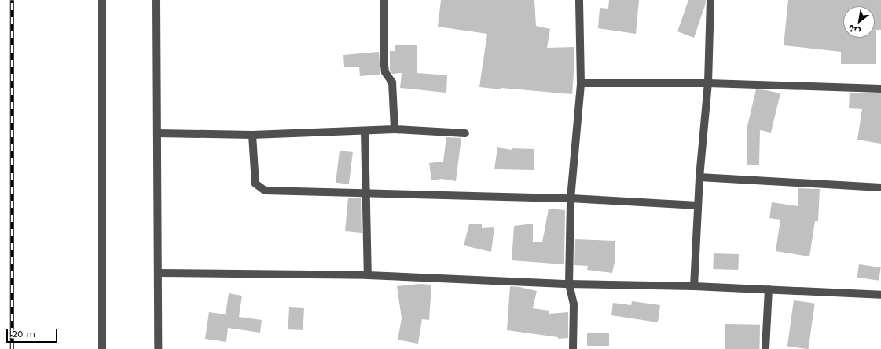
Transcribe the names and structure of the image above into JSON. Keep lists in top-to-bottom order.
{
  "scale_bar": "20 m",
  "north": "bottom left"
}
